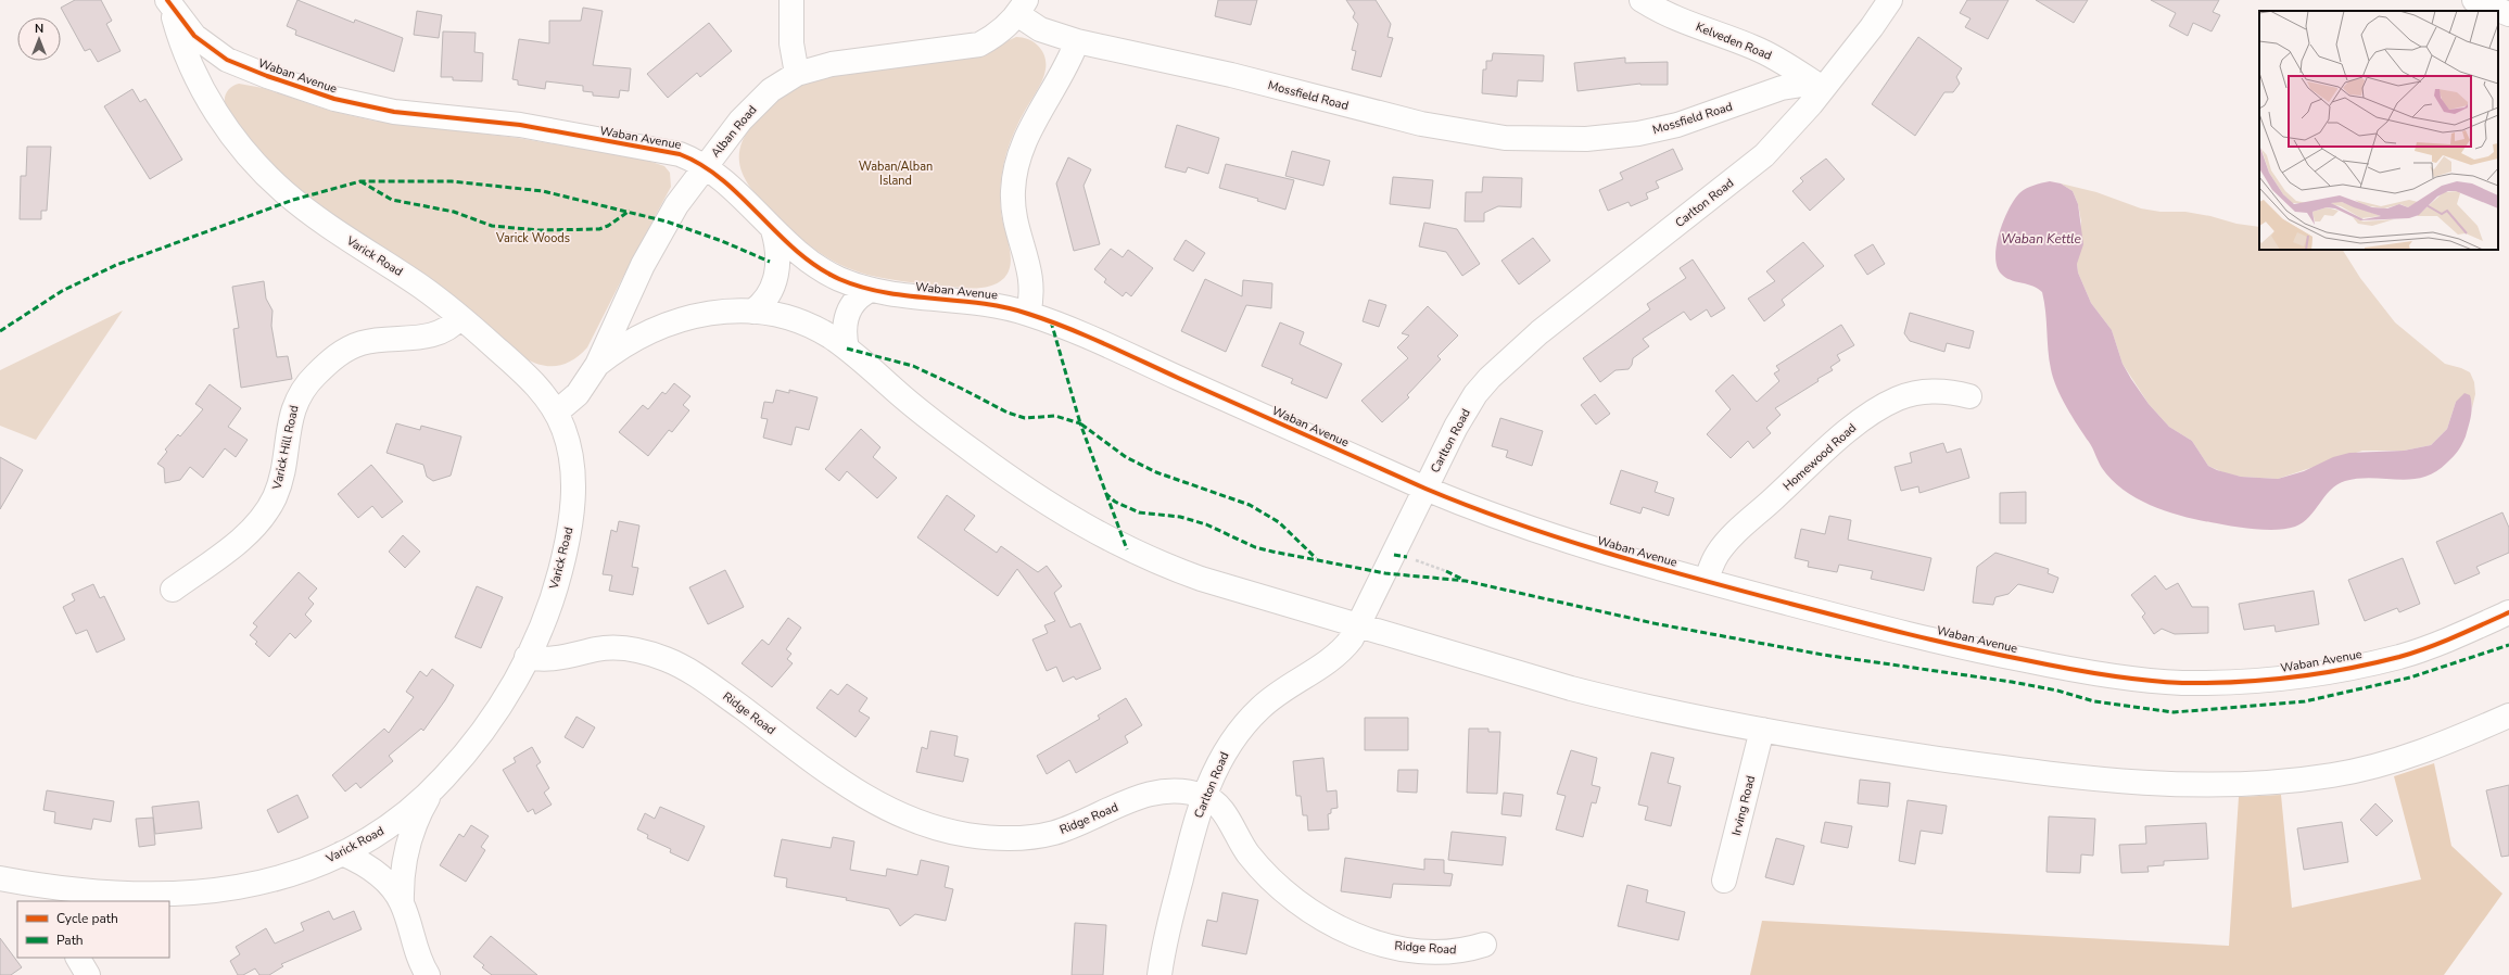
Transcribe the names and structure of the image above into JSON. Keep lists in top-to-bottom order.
{
  "streets": {
    "street": [
      "Kelveden Road",
      "Waban Avenue",
      "Mossfield Road",
      "Alban Road",
      "Carlton Road",
      "Varick Road",
      "Varick Hill Road",
      "Homewood Road",
      "Ridge Road",
      "Irving Road"
    ]
  },
  "crossings": [
    ["Kelveden Road", "Mossfield Road"],
    ["Kelveden Road", "Carlton Road"],
    ["Waban Avenue", "Alban Road"],
    ["Waban Avenue", "Carlton Road"],
    ["Waban Avenue", "Varick Road"],
    ["Waban Avenue", "Homewood Road"],
    ["Mossfield Road", "Alban Road"],
    ["Mossfield Road", "Carlton Road"],
    ["Alban Road", "Varick Road"],
    ["Carlton Road", "Ridge Road"],
    ["Varick Road", "Varick Hill Road"],
    ["Varick Road", "Ridge Road"]
  ],
  "water": ["Waban Kettle"],
  "parks": ["Waban/Alban Island", "Varick Woods"],
  "legend": ["Cycle path", "Path"],
  "north": "top"
}
